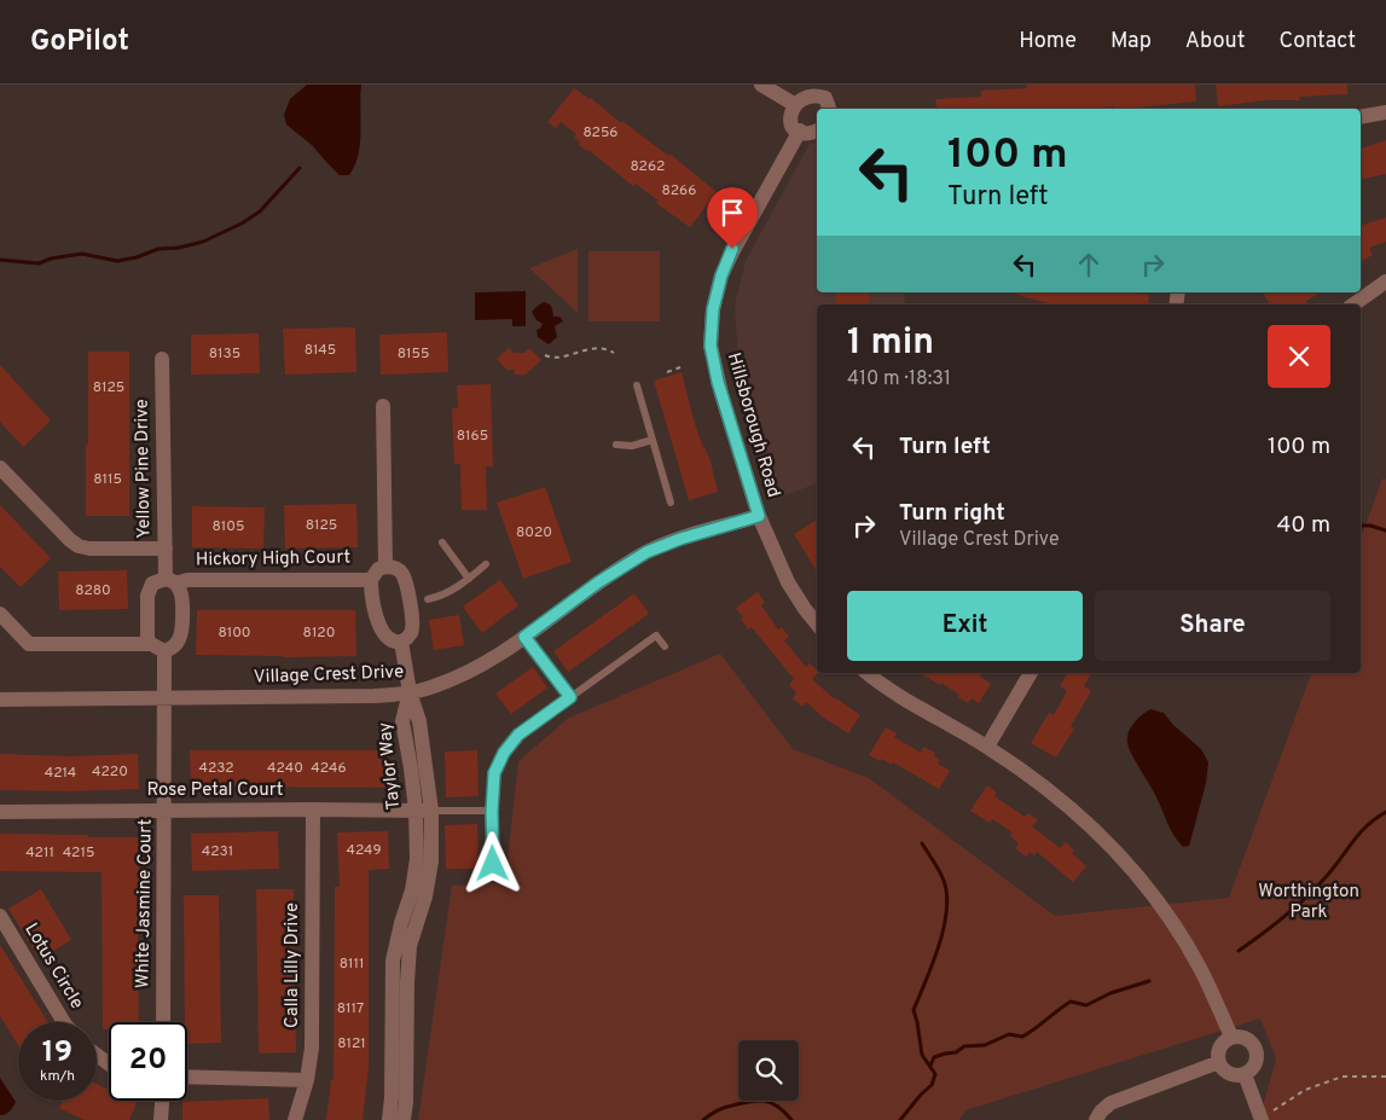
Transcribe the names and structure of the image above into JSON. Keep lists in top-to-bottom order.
{
  "streets": {
    "street": [
      "Hillsborough Road",
      "Yellow Pine Drive",
      "Hickory High Court",
      "Village Crest Drive",
      "Taylor Way",
      "Rose Petal Court",
      "White Jasmine Court",
      "Calla Lilly Drive",
      "Lotus Circle"
    ]
  },
  "crossings": [
    ["Hillsborough Road", "Village Crest Drive"],
    ["Yellow Pine Drive", "Hickory High Court"],
    ["Village Crest Drive", "Taylor Way"],
    ["Village Crest Drive", "White Jasmine Court"],
    ["Taylor Way", "Rose Petal Court"],
    ["Rose Petal Court", "White Jasmine Court"],
    ["Rose Petal Court", "Calla Lilly Drive"]
  ],
  "parks": ["Worthington Park"],
  "house_numbers": [
    "8256",
    "8262",
    "8266",
    "8145",
    "8135",
    "8155",
    "8125",
    "8165",
    "8115",
    "8125",
    "8105",
    "8020",
    "8280",
    "8100",
    "8120",
    "4232",
    "4240",
    "4246",
    "4220",
    "4214",
    "4249",
    "4231",
    "4211",
    "4215",
    "8111",
    "8117",
    "8121"
  ],
  "page": {
    "header": "GoPilot",
    "nav": [
      "Home",
      "Map",
      "About",
      "Contact"
    ],
    "turn": ["100 m", "Turn left"],
    "heading": ["1 min", "410 m · 18:31"],
    "list": [
      {
        "name": "Turn left",
        "value": "100 m"
      },
      {
        "name": "Turn right",
        "note": "Village Crest Drive",
        "value": "40 m"
      }
    ],
    "buttons": ["Exit", "Share"],
    "speed": "19 km/h",
    "limit": "20"
  }
}
